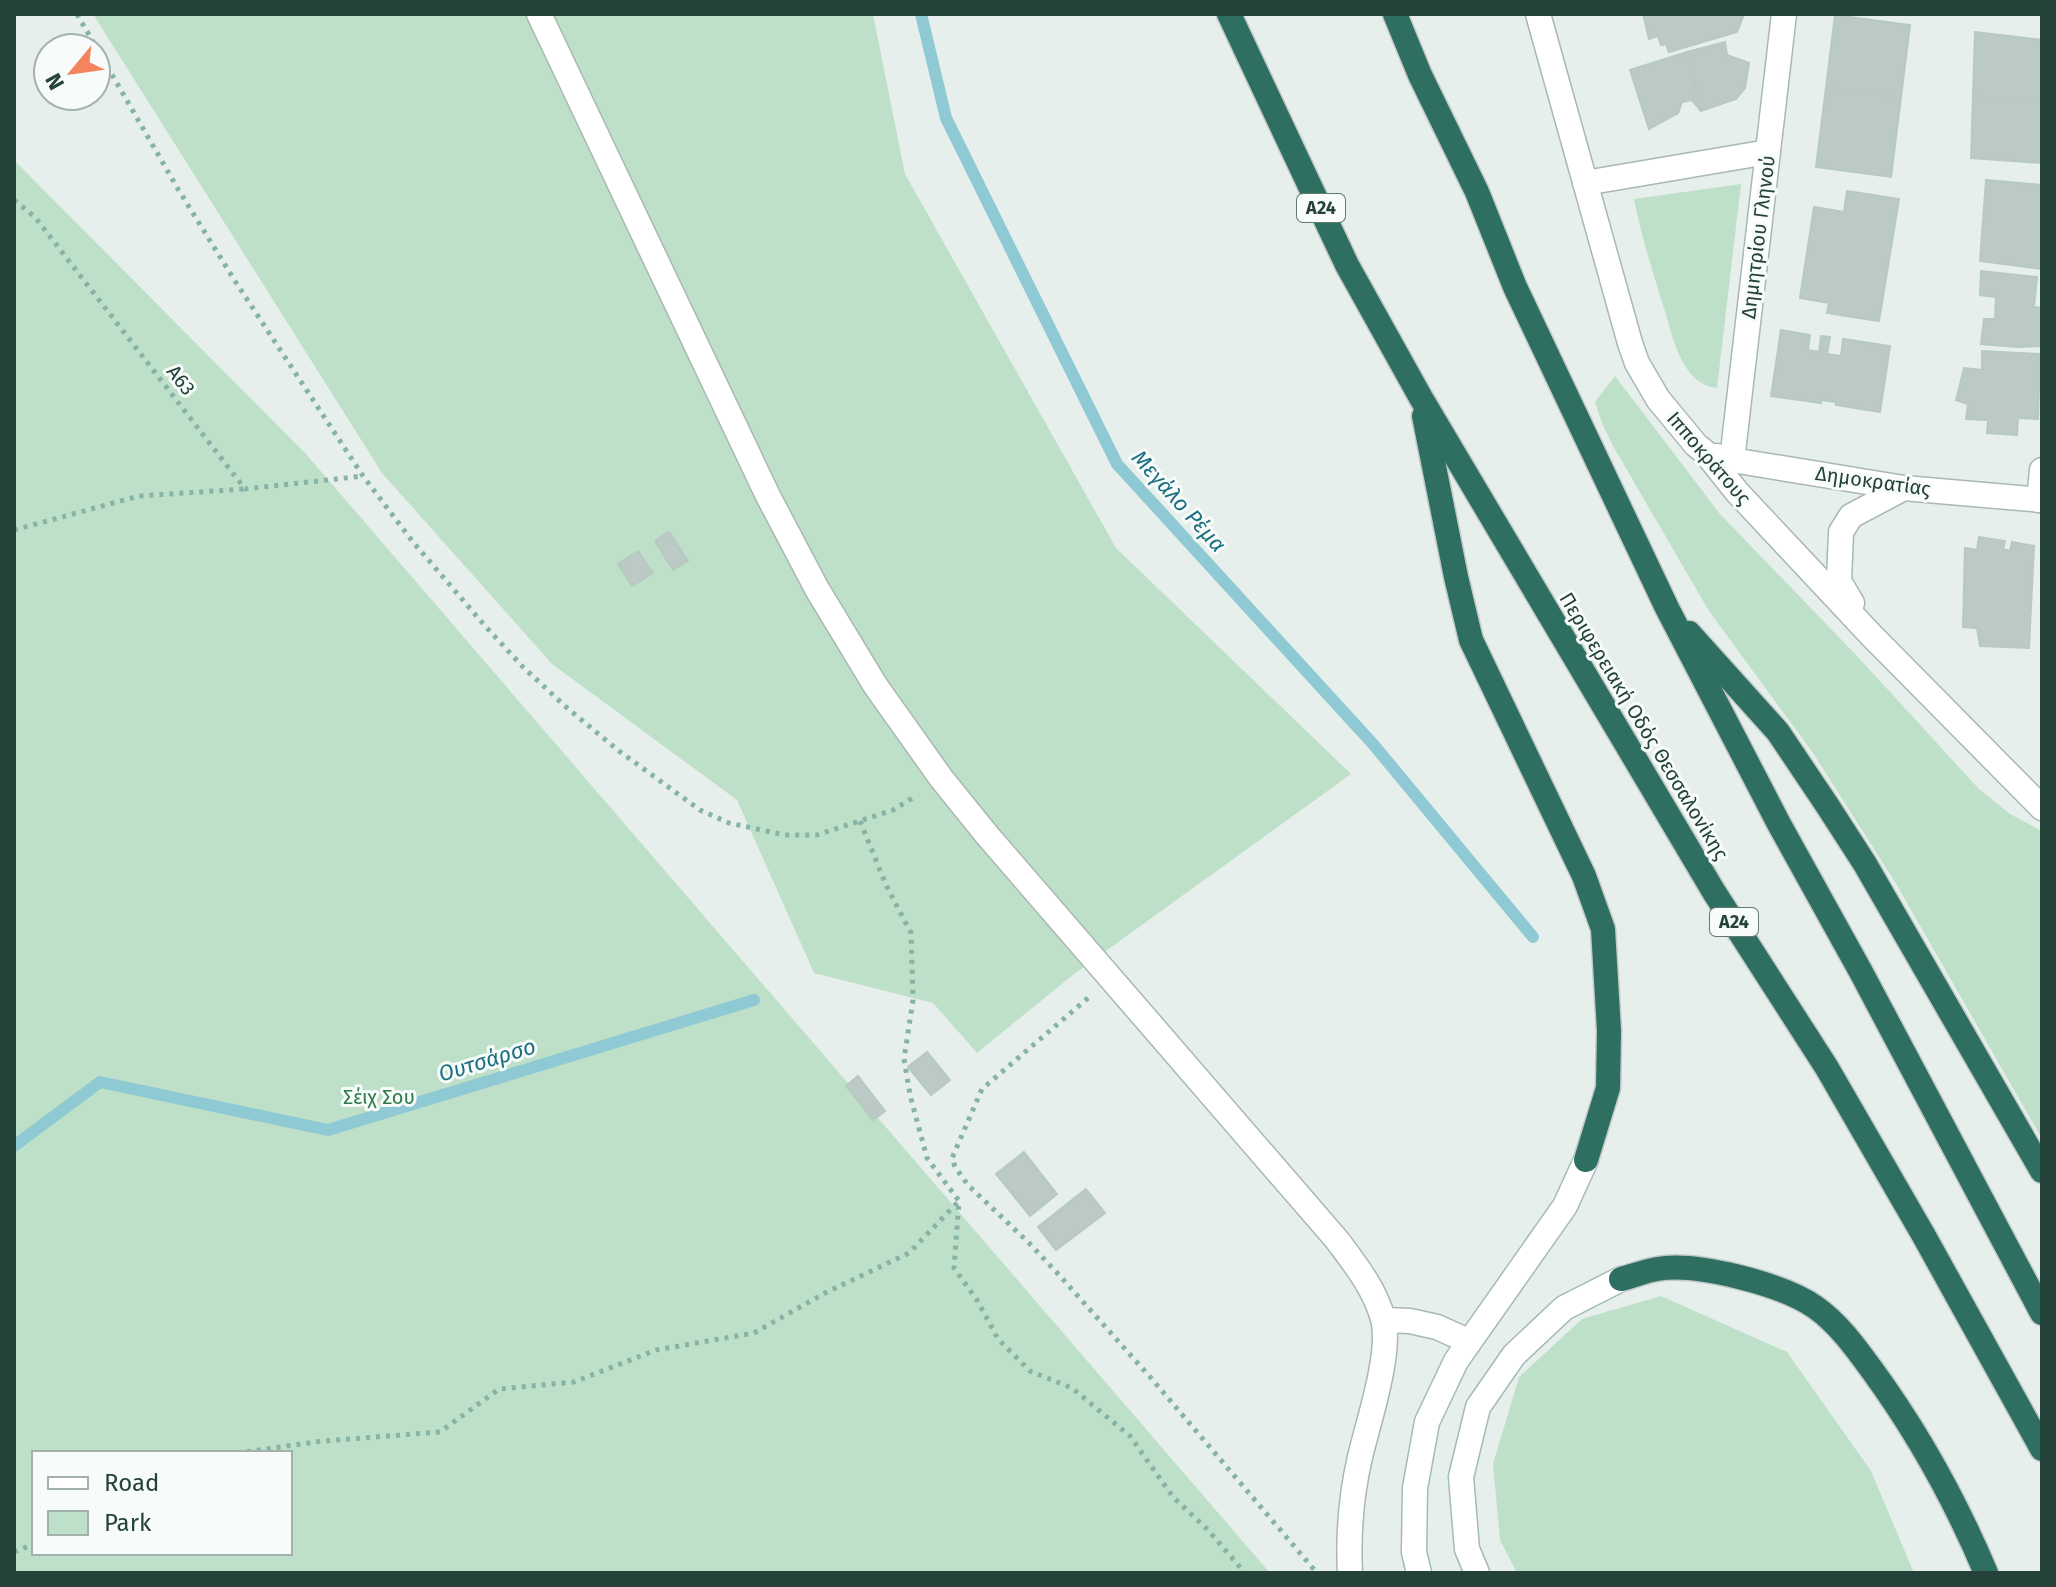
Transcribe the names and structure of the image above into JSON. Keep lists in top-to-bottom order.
{
  "streets": {
    "highway": ["Α24", "Περιφερειακή Οδός Θεσσαλονίκης"],
    "street": ["Δημητρίου Γληνού", "Ιπποκράτους", "Δημοκρατίας"],
    "path": ["Α63"]
  },
  "crossings": [
    ["Δημητρίου Γληνού", "Δημοκρατίας"],
    ["Ιπποκράτους", "Δημοκρατίας"]
  ],
  "water": ["Μεγάλο Ρέμα", "Ουτσάρσο"],
  "parks": ["Σέιχ Σου"],
  "legend": ["Road", "Park"],
  "north": "bottom left"
}
